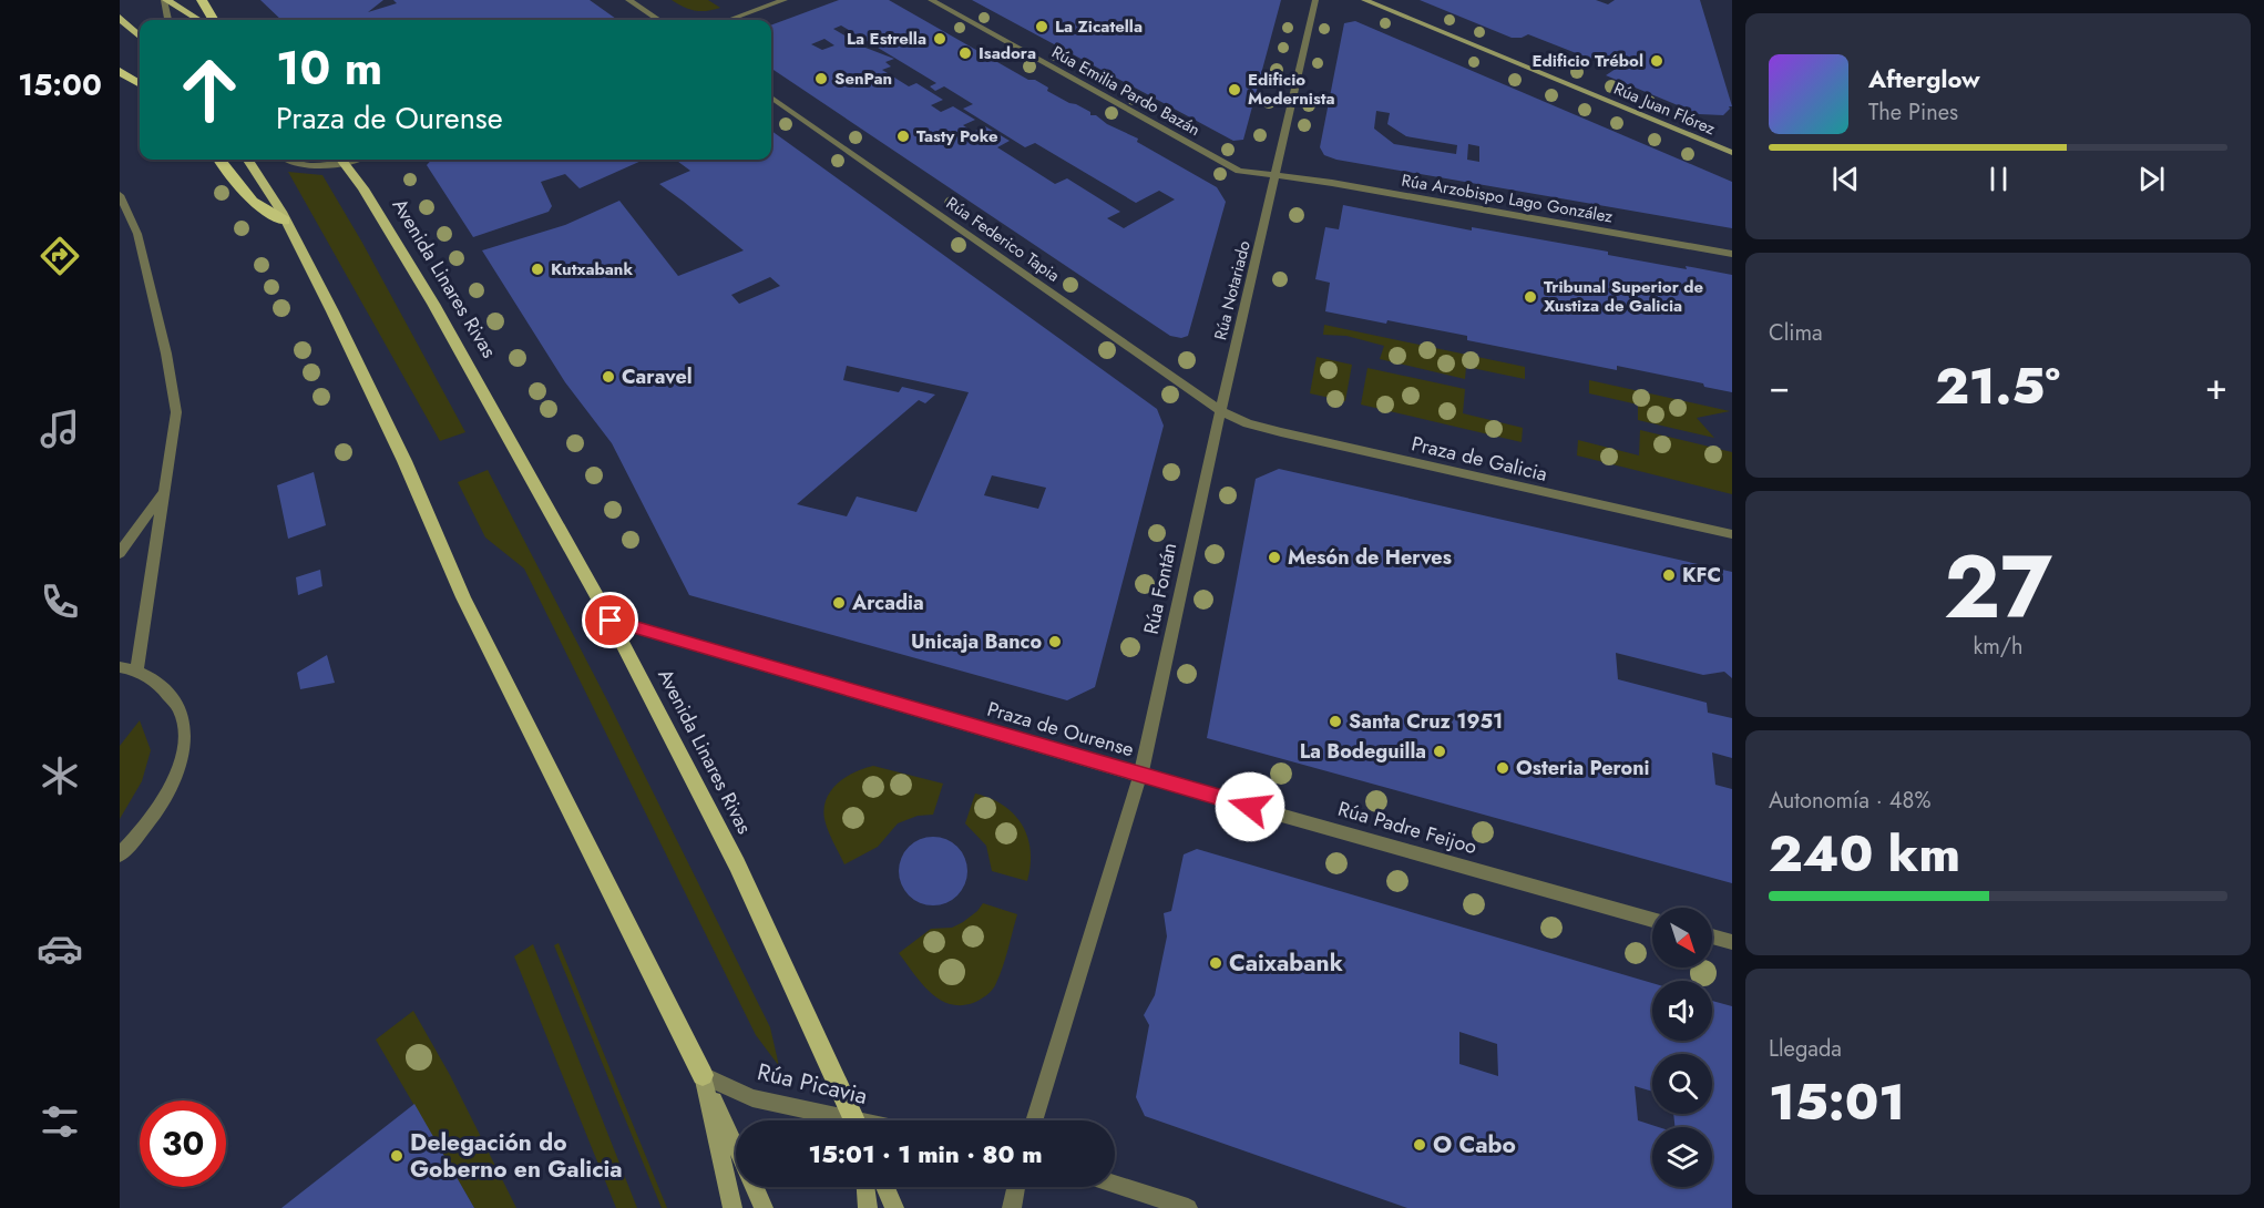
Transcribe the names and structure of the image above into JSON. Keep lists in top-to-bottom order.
{
  "streets": {
    "main road": ["Rúa Juan Flórez", "Avenida Linares Rivas"],
    "street": [
      "Rúa Emilia Pardo Bazán",
      "Rúa Arzobispo Lago González",
      "Rúa Federico Tapia",
      "Rúa Notariado",
      "Praza de Galicia",
      "Rúa Fontán",
      "Praza de Ourense",
      "Rúa Padre Feijoo",
      "Rúa Picavia"
    ]
  },
  "crossings": [
    ["Rúa Emilia Pardo Bazán", "Rúa Arzobispo Lago González"],
    ["Rúa Emilia Pardo Bazán", "Rúa Notariado"],
    ["Rúa Arzobispo Lago González", "Rúa Notariado"],
    ["Rúa Federico Tapia", "Rúa Notariado"],
    ["Rúa Federico Tapia", "Praza de Galicia"],
    ["Rúa Federico Tapia", "Rúa Fontán"],
    ["Avenida Linares Rivas", "Praza de Ourense"],
    ["Rúa Notariado", "Praza de Galicia"],
    ["Rúa Notariado", "Rúa Fontán"],
    ["Praza de Galicia", "Rúa Fontán"],
    ["Rúa Fontán", "Praza de Ourense"],
    ["Rúa Fontán", "Rúa Padre Feijoo"],
    ["Praza de Ourense", "Rúa Padre Feijoo"]
  ],
  "places": [
    "La Zicatella",
    "La Estrella",
    "Isadora",
    "Edificio Trébol",
    "SenPan",
    "Edificio Modernista",
    "Tasty Poke",
    "Kutxabank",
    "Tribunal Superior de Xustiza de Galicia",
    "Caravel",
    "Mesón de Herves",
    "KFC",
    "Arcadia",
    "Unicaja Banco",
    "Santa Cruz 1951",
    "La Bodeguilla",
    "Osteria Peroni",
    "Caixabank",
    "O Cabo",
    "Delegación do Goberno en Galicia"
  ],
  "north": "bottom right",
  "page": {
    "tabs": "15:00",
    "turn": ["10 m", "Praza de Ourense"],
    "song": ["Afterglow", "The Pines"],
    "tile": [
      "Clima",
      ["27", "km/h"],
      ["Autonomía · 48%", "240 km"],
      ["Llegada", "15:01"]
    ],
    "heat": ["−", "21.5°", "+"],
    "limit": "30",
    "trip": "15:01 · 1 min · 80 m"
  }
}
